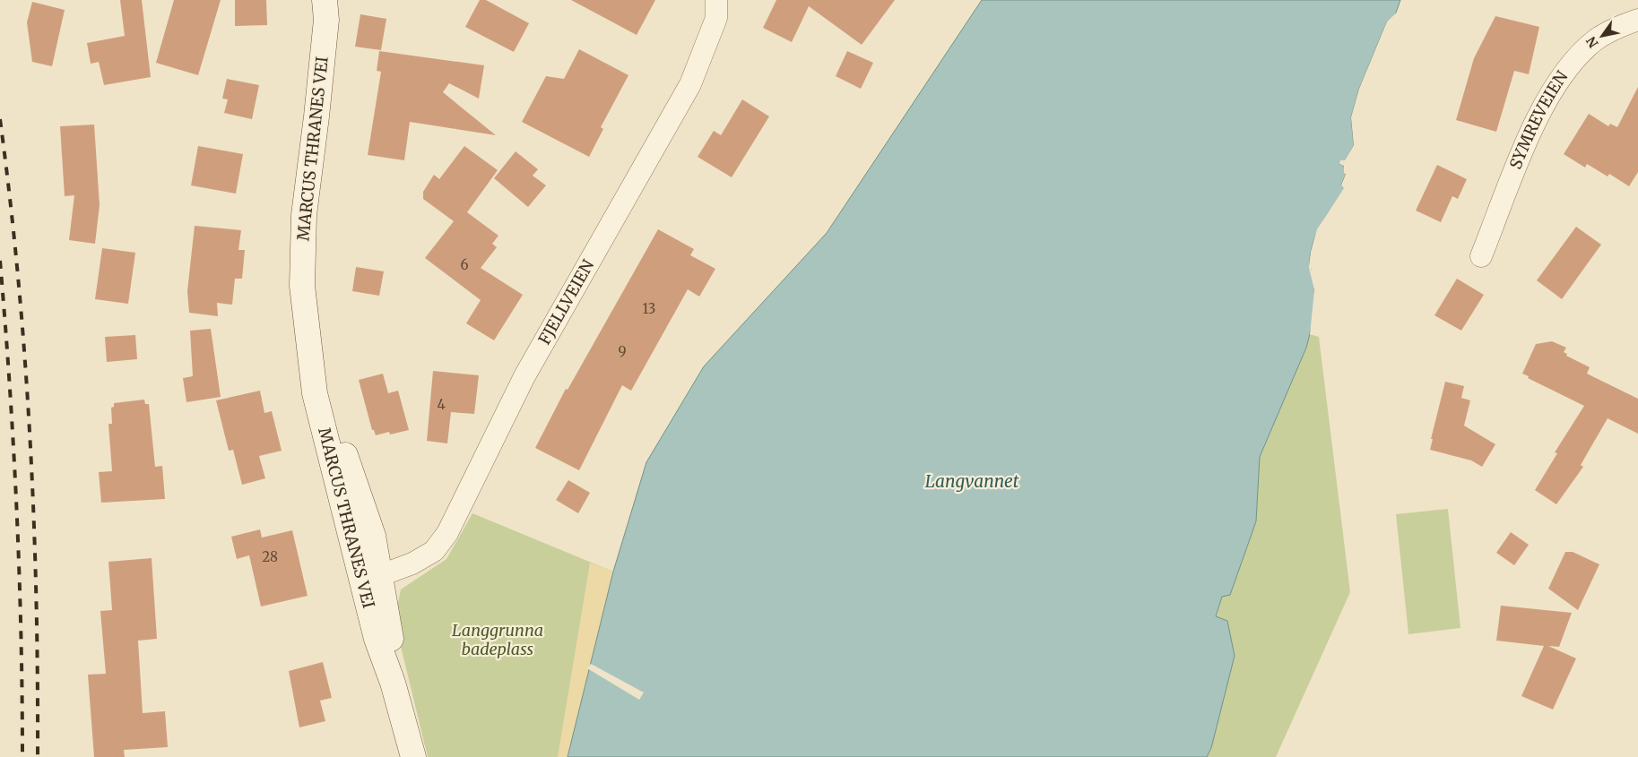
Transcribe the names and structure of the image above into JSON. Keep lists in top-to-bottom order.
{
  "streets": {
    "main road": ["MARCUS THRANES VEI"],
    "street": ["SYMREVEIEN", "FJELLVEIEN"]
  },
  "crossings": [
    ["MARCUS THRANES VEI", "FJELLVEIEN"]
  ],
  "water": ["Langvannet"],
  "parks": ["Langgrunna badeplass"],
  "house_numbers": [
    "6",
    "13",
    "9",
    "4",
    "28"
  ],
  "north": "bottom left"
}
